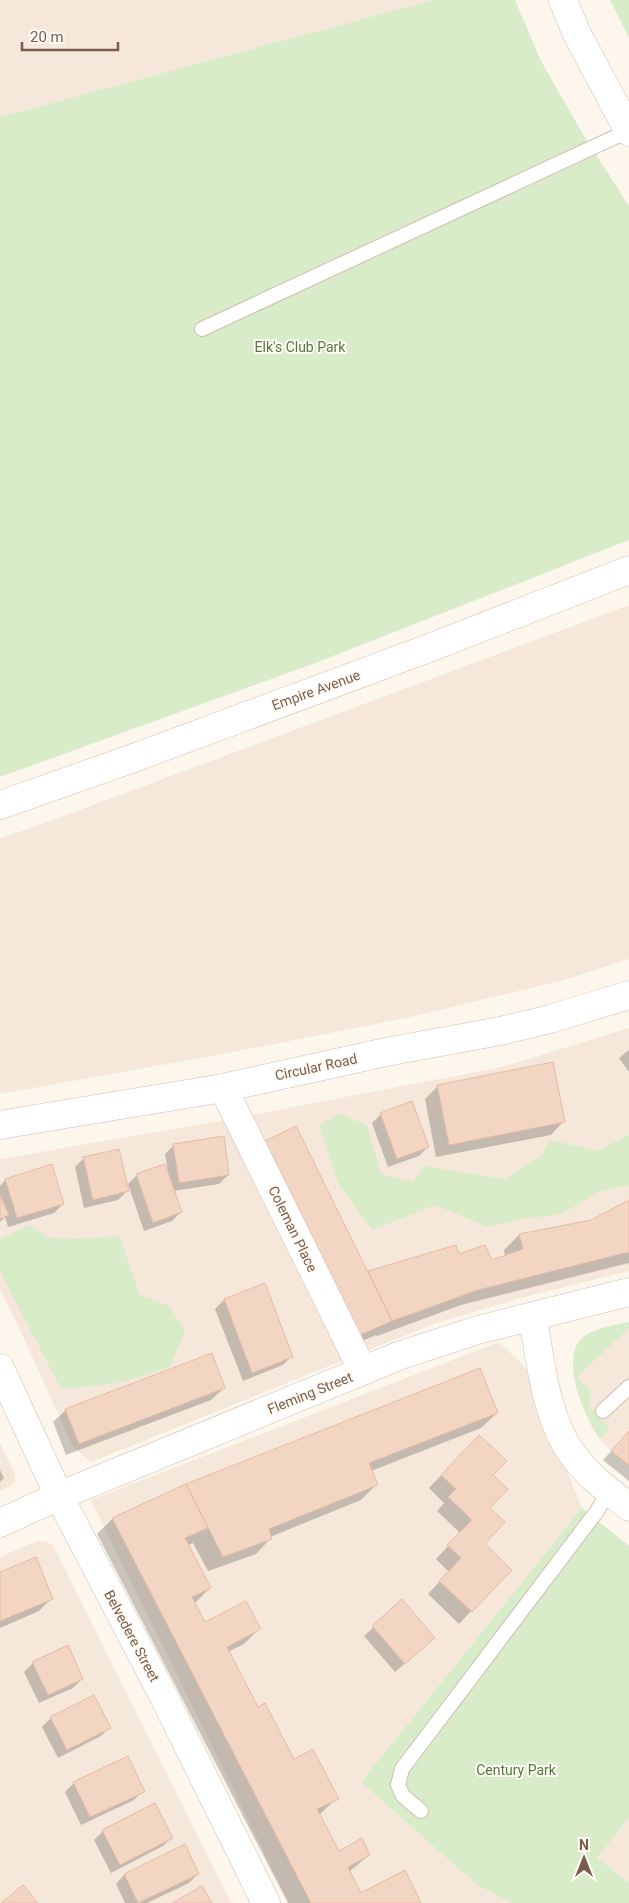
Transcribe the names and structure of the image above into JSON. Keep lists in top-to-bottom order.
{
  "streets": {
    "street": [
      "Empire Avenue",
      "Circular Road",
      "Coleman Place",
      "Fleming Street",
      "Belvedere Street"
    ]
  },
  "crossings": [
    ["Circular Road", "Coleman Place"],
    ["Coleman Place", "Fleming Street"],
    ["Fleming Street", "Belvedere Street"]
  ],
  "parks": ["Elk's Club Park", "Century Park"],
  "scale_bar": "20 m",
  "north": "top"
}
